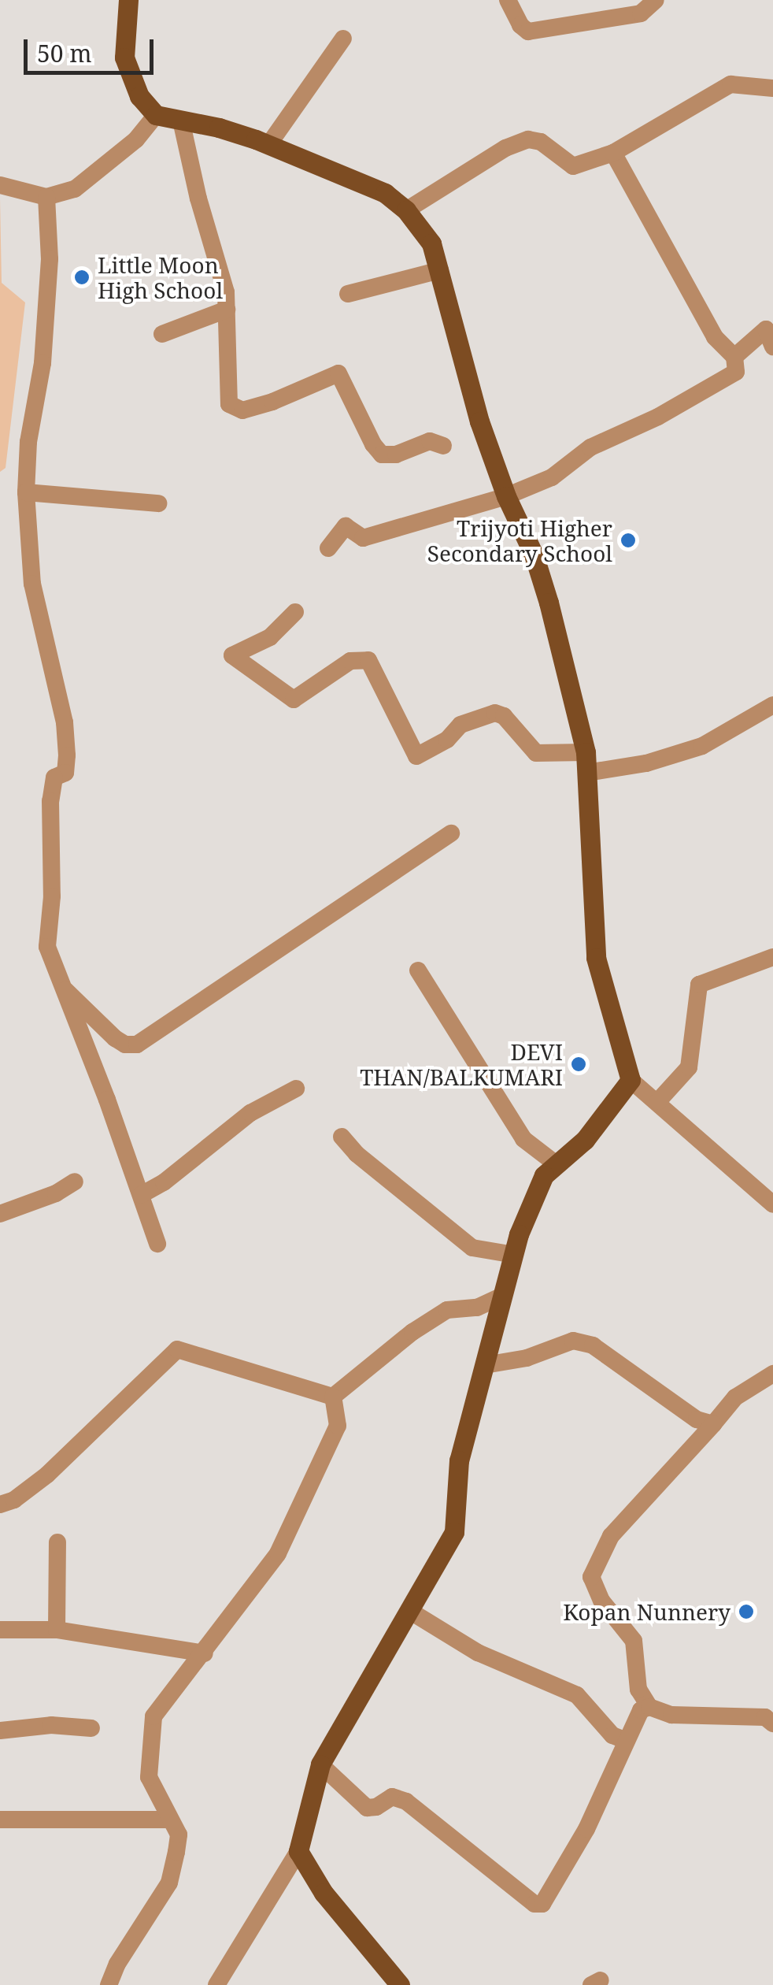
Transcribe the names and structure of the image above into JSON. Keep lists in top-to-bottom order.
{
  "places": [
    "Little Moon High School",
    "Trijyoti Higher Secondary School",
    "DEVI THAN/BALKUMARI",
    "Kopan Nunnery"
  ],
  "scale_bar": "50 m"
}
